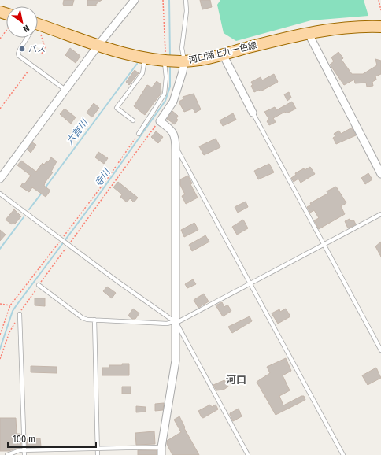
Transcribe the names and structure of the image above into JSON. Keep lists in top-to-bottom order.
{
  "streets": {
    "main road": ["河口湖上九一色線"]
  },
  "districts": ["河口"],
  "water": ["六首川", "寺川"],
  "places": ["バス"],
  "scale_bar": "100 m",
  "north": "bottom right"
}
